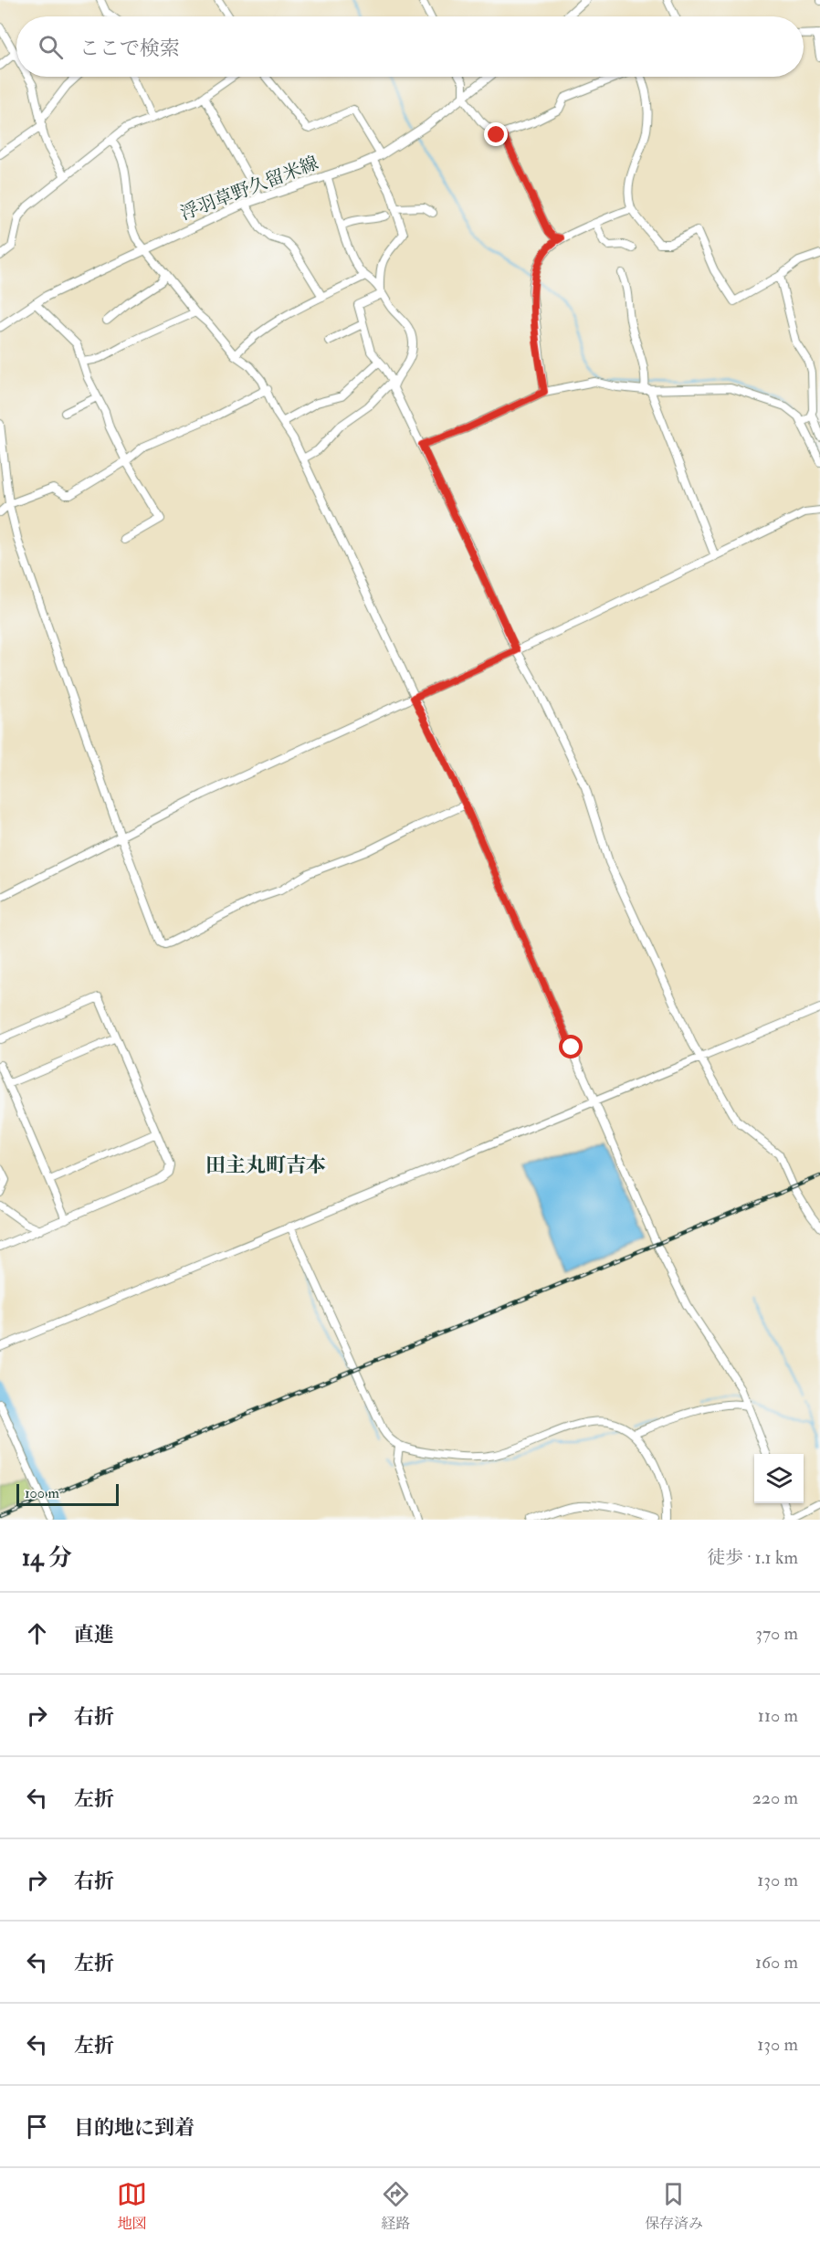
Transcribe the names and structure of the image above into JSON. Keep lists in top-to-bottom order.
{
  "streets": {
    "main road": ["浮羽草野久留米線"]
  },
  "districts": ["田主丸町吉本"],
  "scale_bar": "100 m",
  "page": {
    "search": "ここで検索",
    "scale": "100 m",
    "heading": ["14 分", "徒歩 · 1.1 km"],
    "list": [
      ["直進", "370 m"],
      ["右折", "110 m"],
      ["左折", "220 m"],
      ["右折", "130 m"],
      ["左折", "160 m"],
      ["左折", "130 m"],
      "目的地に到着"
    ],
    "nav": ["地図", "経路", "保存済み"]
  }
}
